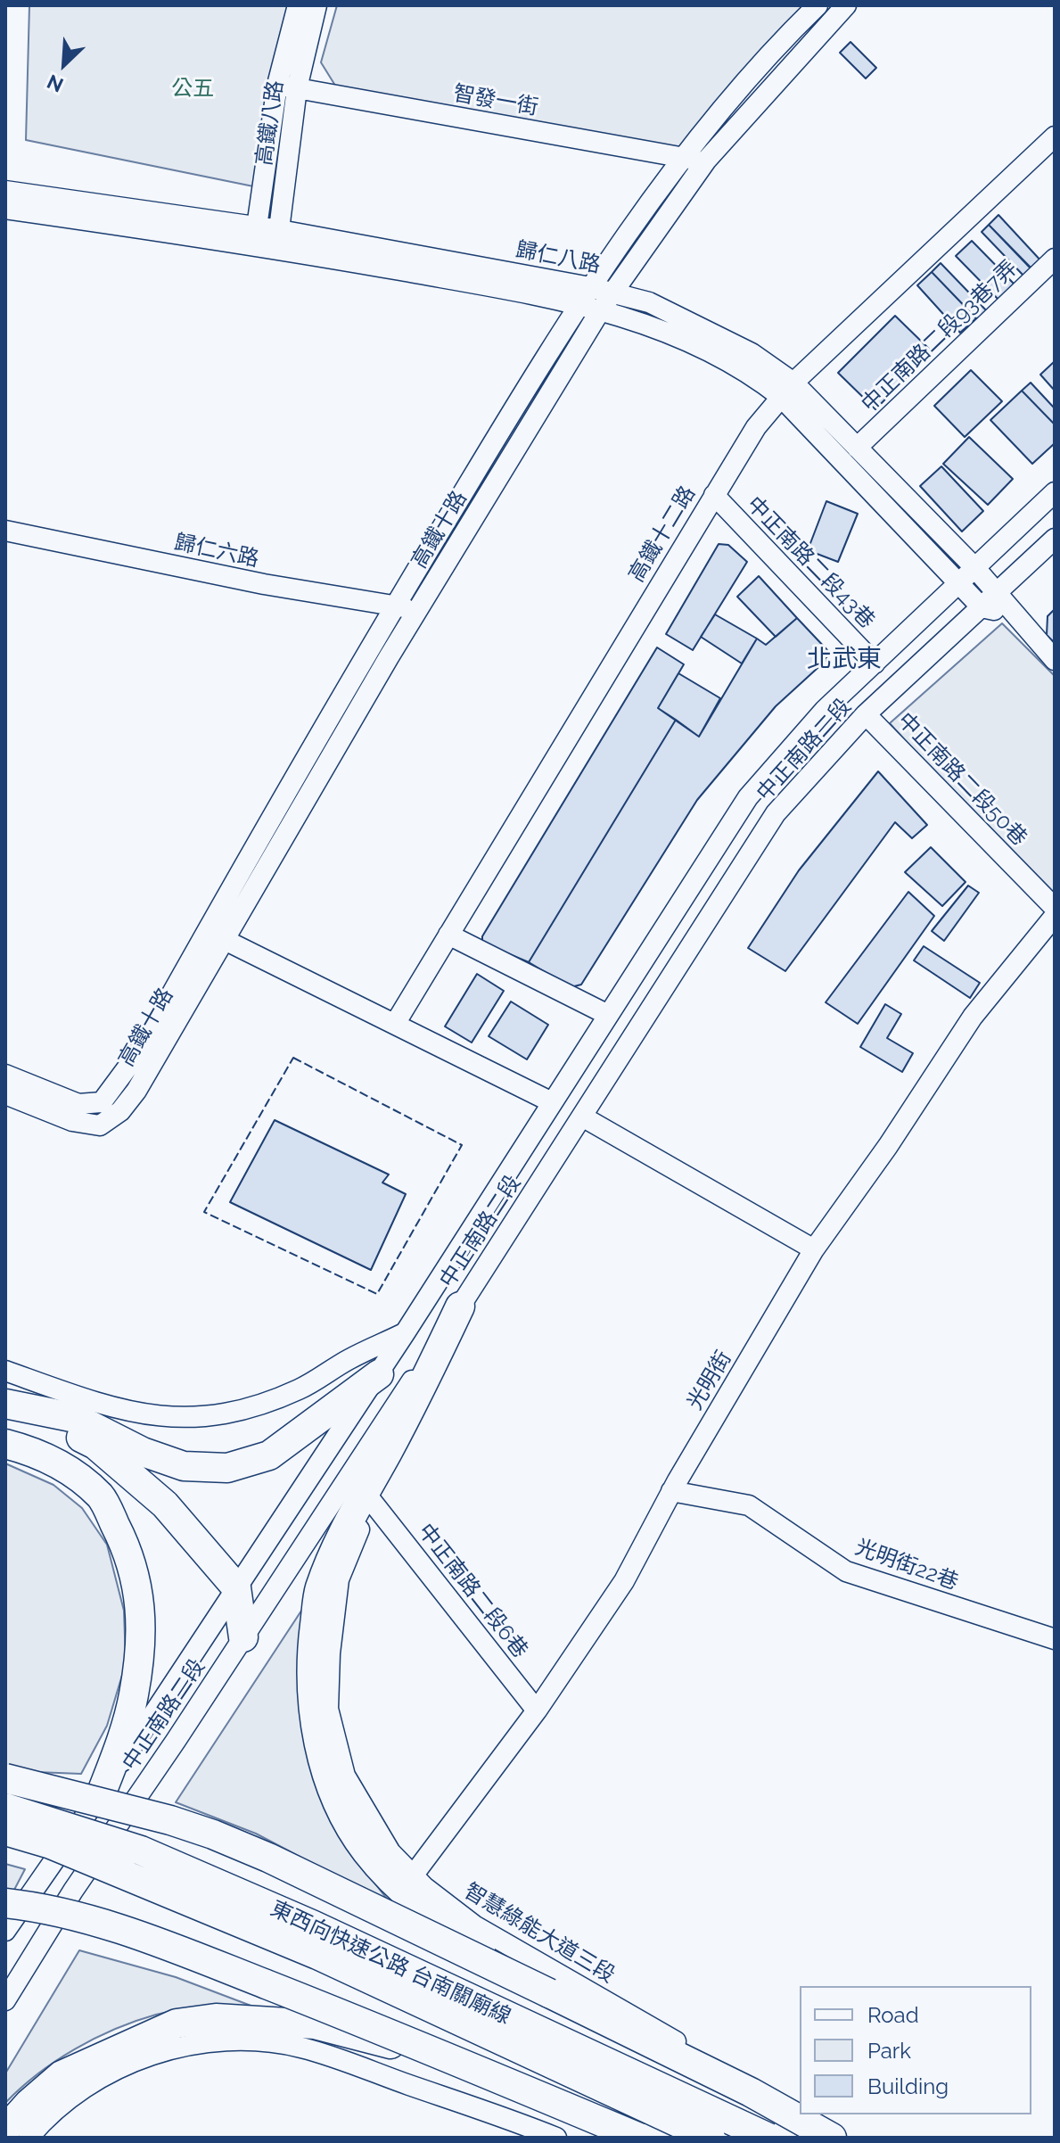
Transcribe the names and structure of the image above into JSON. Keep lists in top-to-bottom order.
{
  "streets": {
    "highway": ["東西向快速公路 台南關廟線"],
    "street": [
      "智發一街",
      "高鐵八路",
      "歸仁八路",
      "中正南路二段93巷7弄",
      "高鐵十路",
      "高鐵十二路",
      "歸仁六路",
      "中正南路二段43巷",
      "中正南路二段",
      "中正南路二段50巷",
      "光明街",
      "光明街22巷",
      "中正南路二段6巷",
      "智慧綠能大道三段"
    ]
  },
  "crossings": [
    ["智發一街", "高鐵八路"],
    ["智發一街", "高鐵十路"],
    ["高鐵八路", "歸仁八路"],
    ["歸仁八路", "中正南路二段93巷7弄"],
    ["歸仁八路", "高鐵十路"],
    ["歸仁八路", "高鐵十二路"],
    ["歸仁八路", "中正南路二段"],
    ["高鐵十路", "歸仁六路"],
    ["高鐵十二路", "中正南路二段43巷"],
    ["中正南路二段43巷", "中正南路二段"],
    ["中正南路二段", "中正南路二段50巷"],
    ["光明街", "光明街22巷"],
    ["光明街", "中正南路二段6巷"],
    ["光明街", "智慧綠能大道三段"],
    ["中正南路二段6巷", "智慧綠能大道三段"]
  ],
  "districts": ["北武東"],
  "parks": ["公五"],
  "legend": ["Road", "Park", "Building"],
  "north": "bottom left"
}
